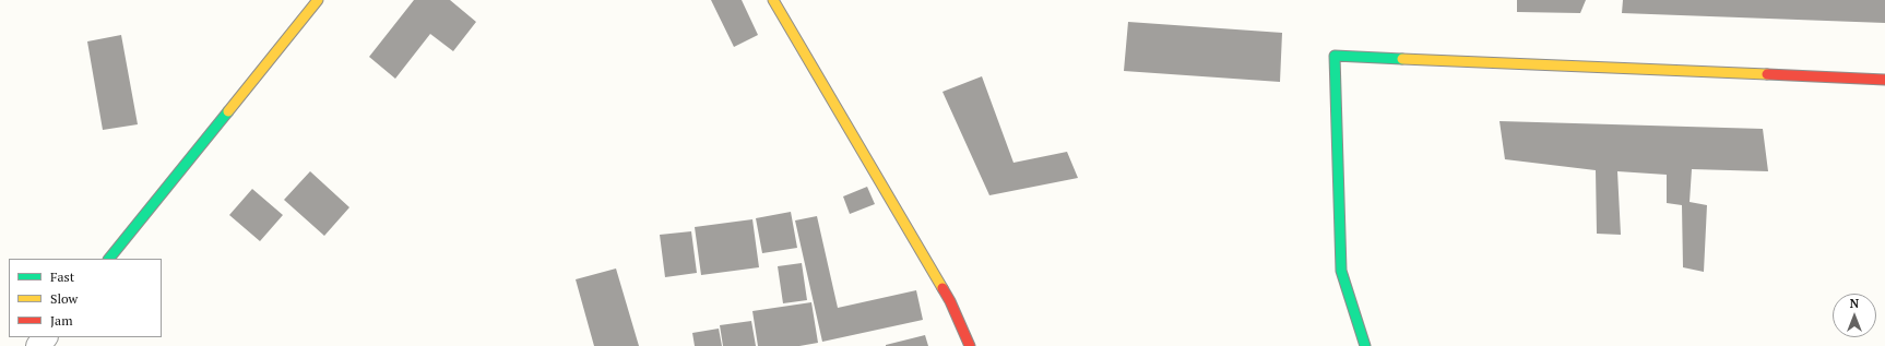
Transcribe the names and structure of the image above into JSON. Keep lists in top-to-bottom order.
{
  "legend": ["Fast", "Slow", "Jam"],
  "north": "top"
}
